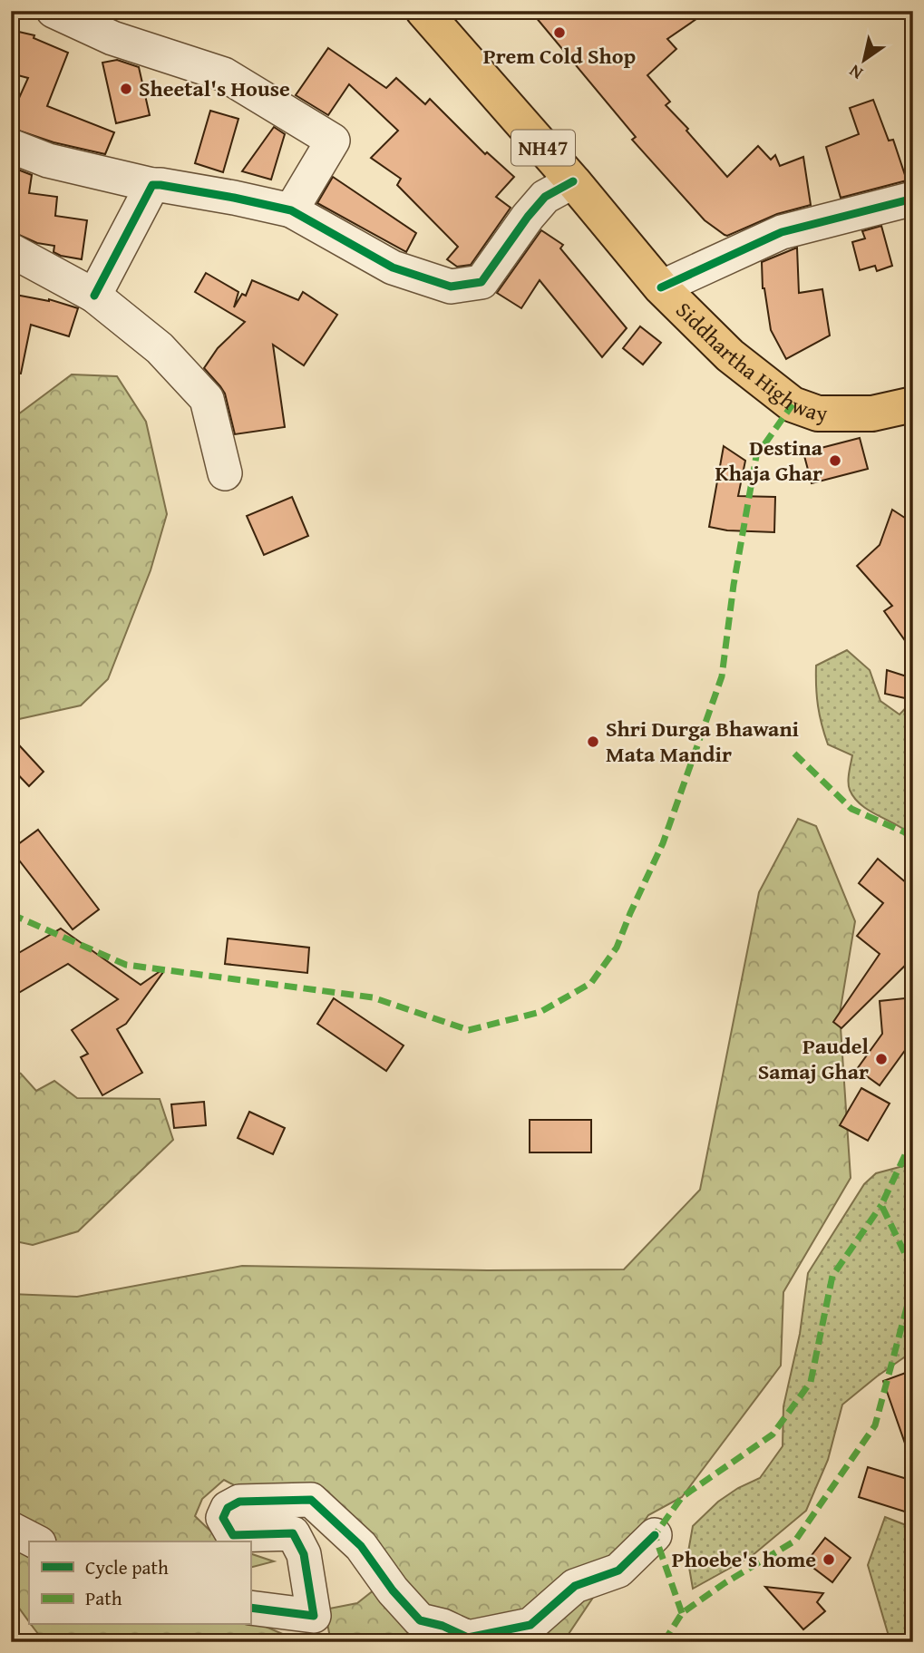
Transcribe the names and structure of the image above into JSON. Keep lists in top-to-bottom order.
{
  "streets": {
    "highway": ["NH47", "Siddhartha Highway"]
  },
  "places": [
    "Prem Cold Shop",
    "Sheetal's House",
    "Destina Khaja Ghar",
    "Shri Durga Bhawani Mata Mandir",
    "Paudel Samaj Ghar",
    "Phoebe's home"
  ],
  "legend": ["Cycle path", "Path"],
  "north": "bottom left"
}
